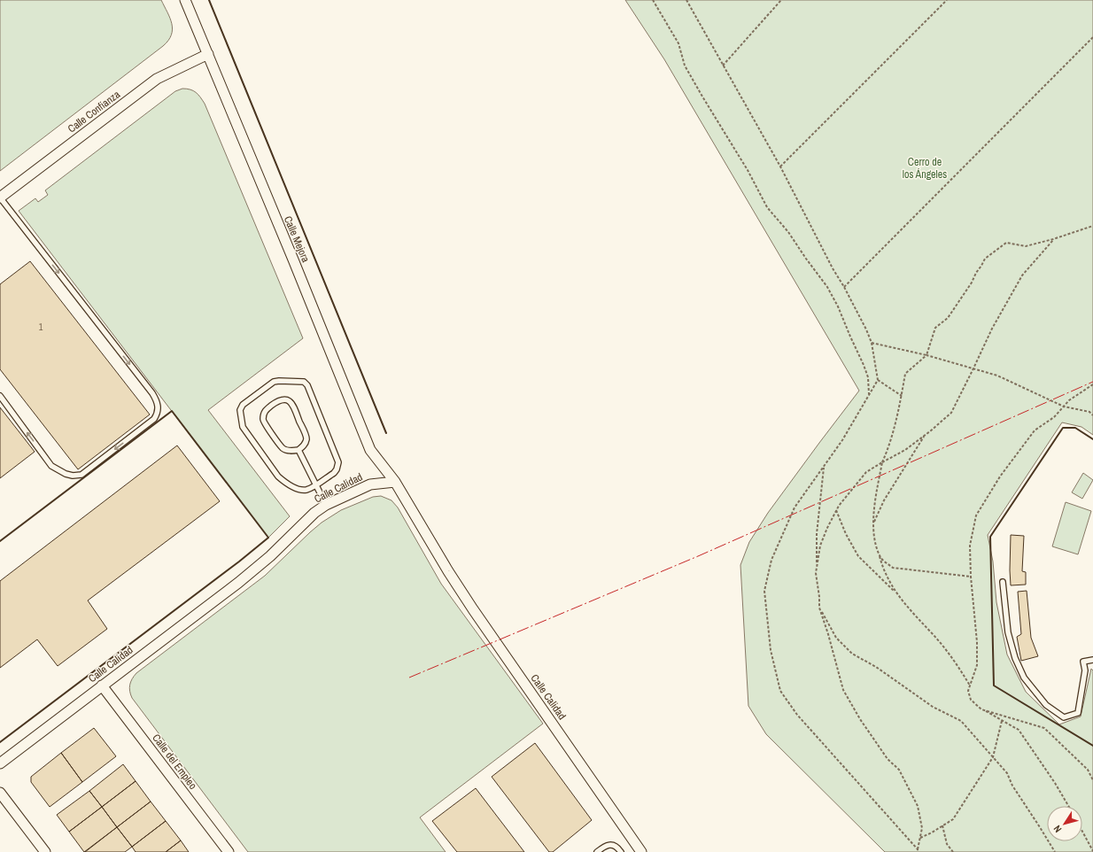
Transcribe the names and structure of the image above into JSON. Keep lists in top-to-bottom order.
{
  "streets": {
    "street": [
      "Calle Confianza",
      "Calle Mejora",
      "Calle Calidad",
      "Calle del Empleo"
    ]
  },
  "crossings": [
    ["Calle Confianza", "Calle Mejora"],
    ["Calle Mejora", "Calle Calidad"],
    ["Calle Calidad", "Calle del Empleo"]
  ],
  "parks": ["Cerro de los Ángeles"],
  "house_numbers": ["1"],
  "north": "bottom left"
}
